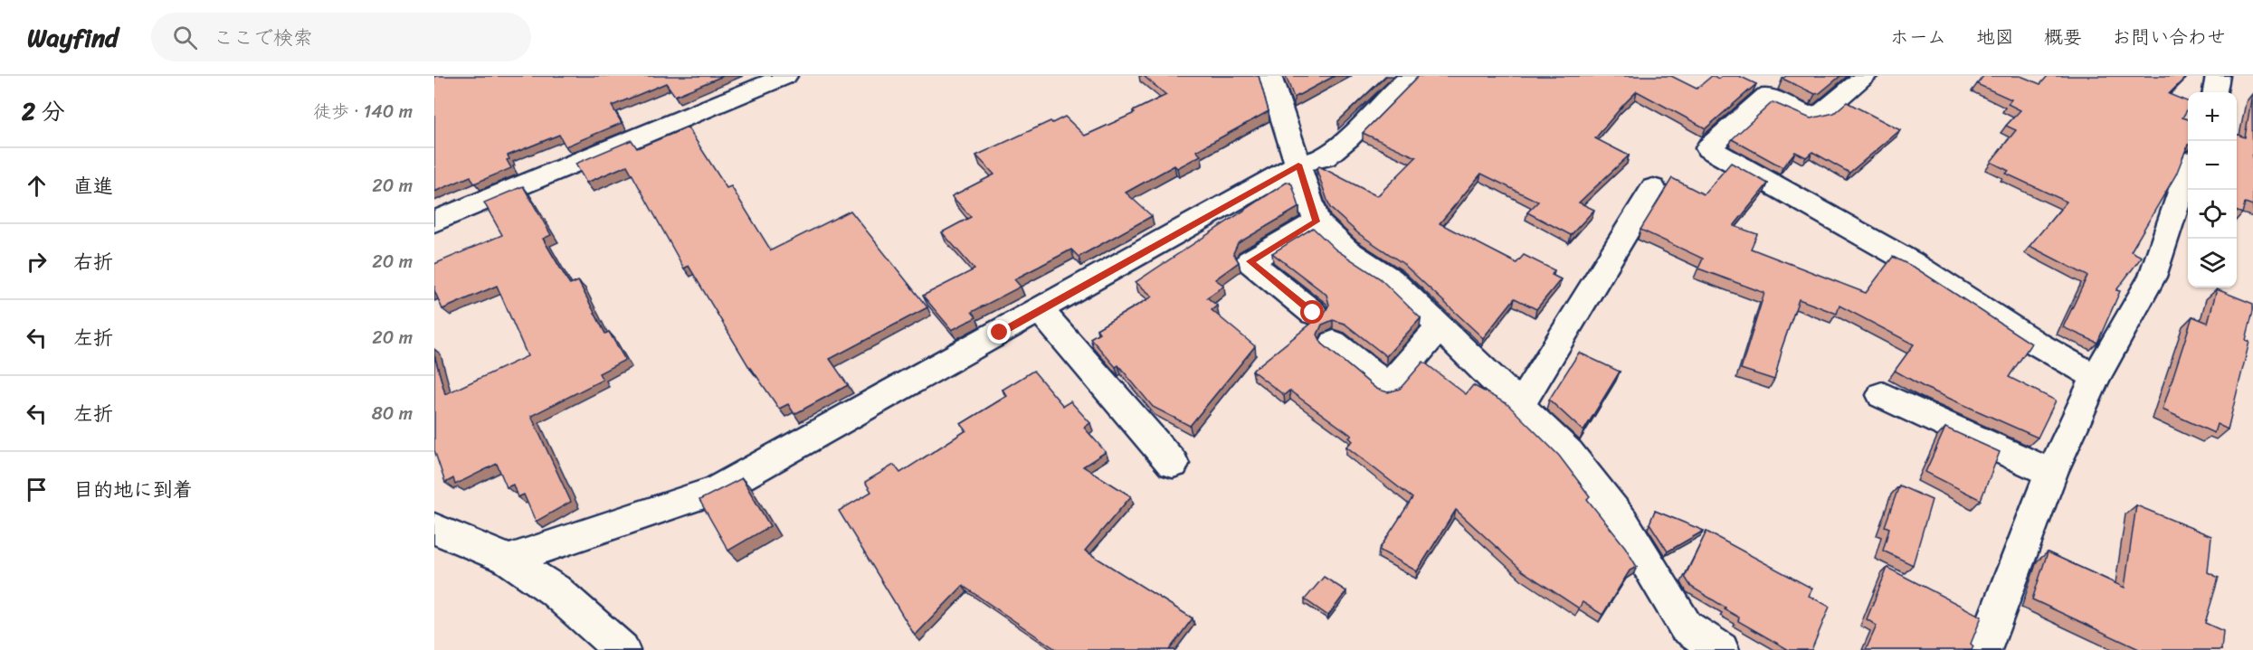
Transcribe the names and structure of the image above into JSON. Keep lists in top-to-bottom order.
{
  "page": {
    "header": "Wayfind",
    "search": "ここで検索",
    "nav": [
      "ホーム",
      "地図",
      "概要",
      "お問い合わせ"
    ],
    "heading": ["2 分", "徒歩 · 140 m"],
    "map_buttons": ["+", "−"],
    "list": [
      ["直進", "20 m"],
      ["右折", "20 m"],
      ["左折", "20 m"],
      ["左折", "80 m"],
      "目的地に到着"
    ]
  }
}
